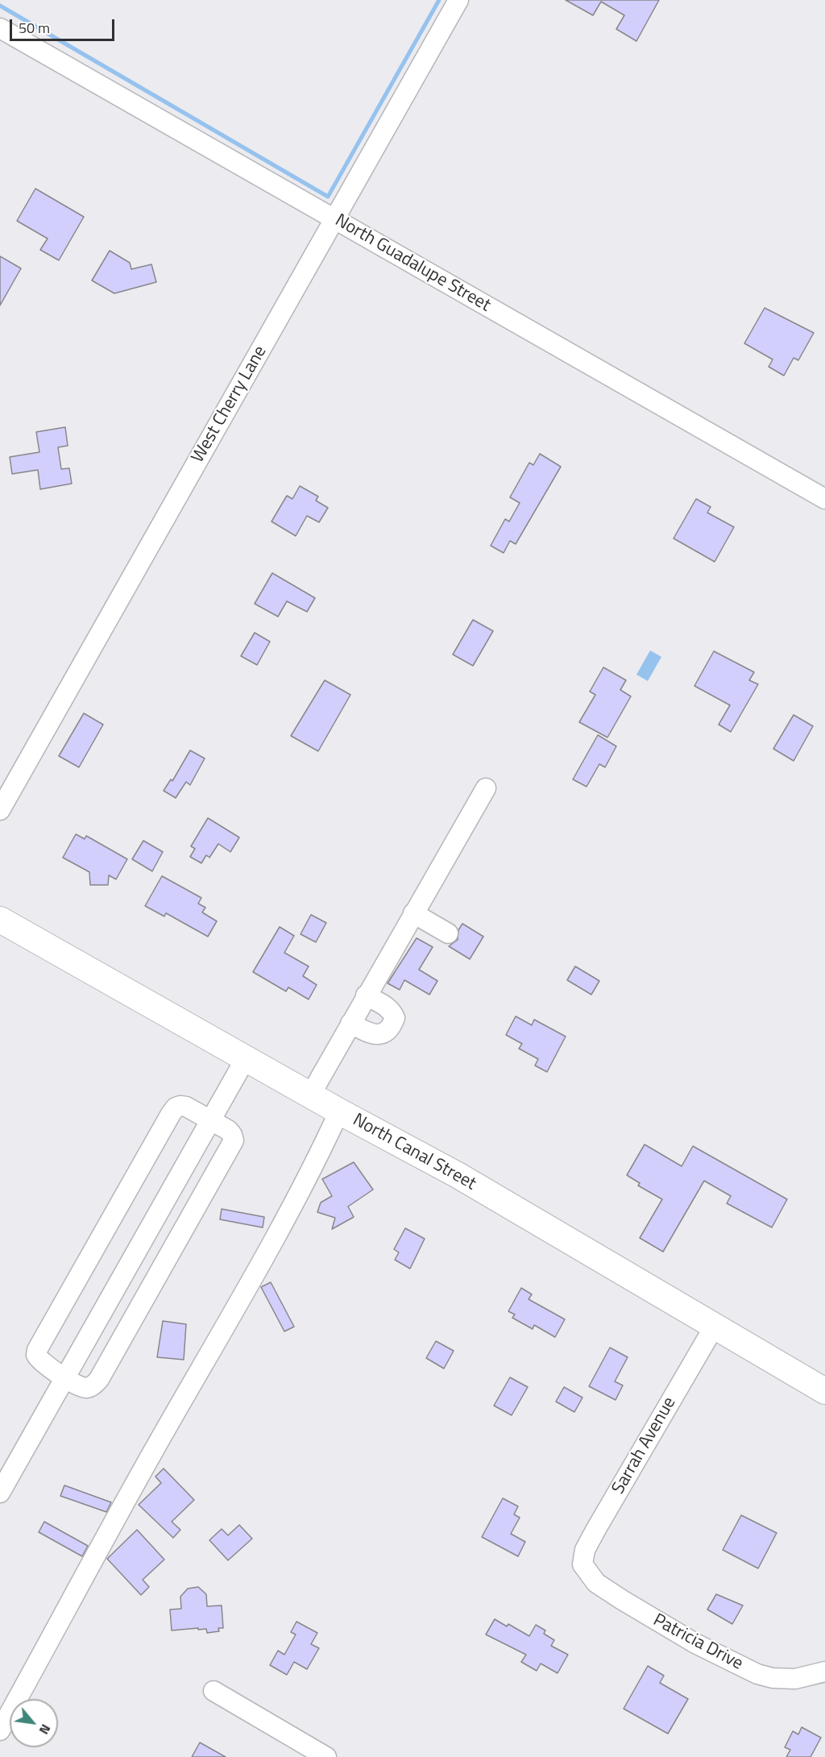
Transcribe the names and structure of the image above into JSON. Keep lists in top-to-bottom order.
{
  "streets": {
    "main road": ["North Canal Street"],
    "street": [
      "North Guadalupe Street",
      "West Cherry Lane",
      "Sarrah Avenue",
      "Patricia Drive"
    ]
  },
  "crossings": [
    ["North Guadalupe Street", "West Cherry Lane"],
    ["North Canal Street", "Sarrah Avenue"],
    ["Sarrah Avenue", "Patricia Drive"]
  ],
  "scale_bar": "50 m",
  "north": "bottom right"
}
